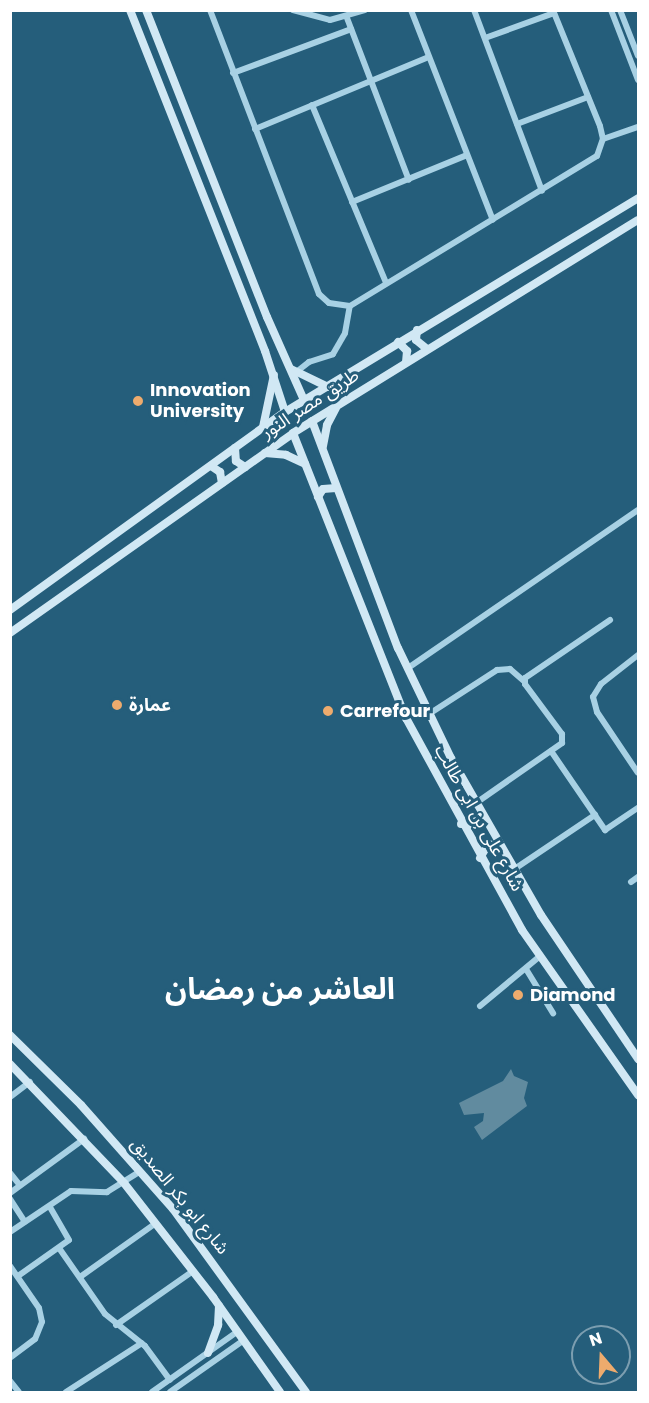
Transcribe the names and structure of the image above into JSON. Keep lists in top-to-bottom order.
{
  "streets": {
    "street": ["طريق مصر النور", "شارع على بن ابى طالب", "شارع ابو بكر الصديق"]
  },
  "crossings": [
    ["طريق مصر النور", "شارع على بن ابى طالب"]
  ],
  "districts": ["العاشر من رمضان"],
  "places": [
    "Innovation University",
    "عمارة",
    "Carrefour",
    "Diamond"
  ],
  "north": "top"
}
